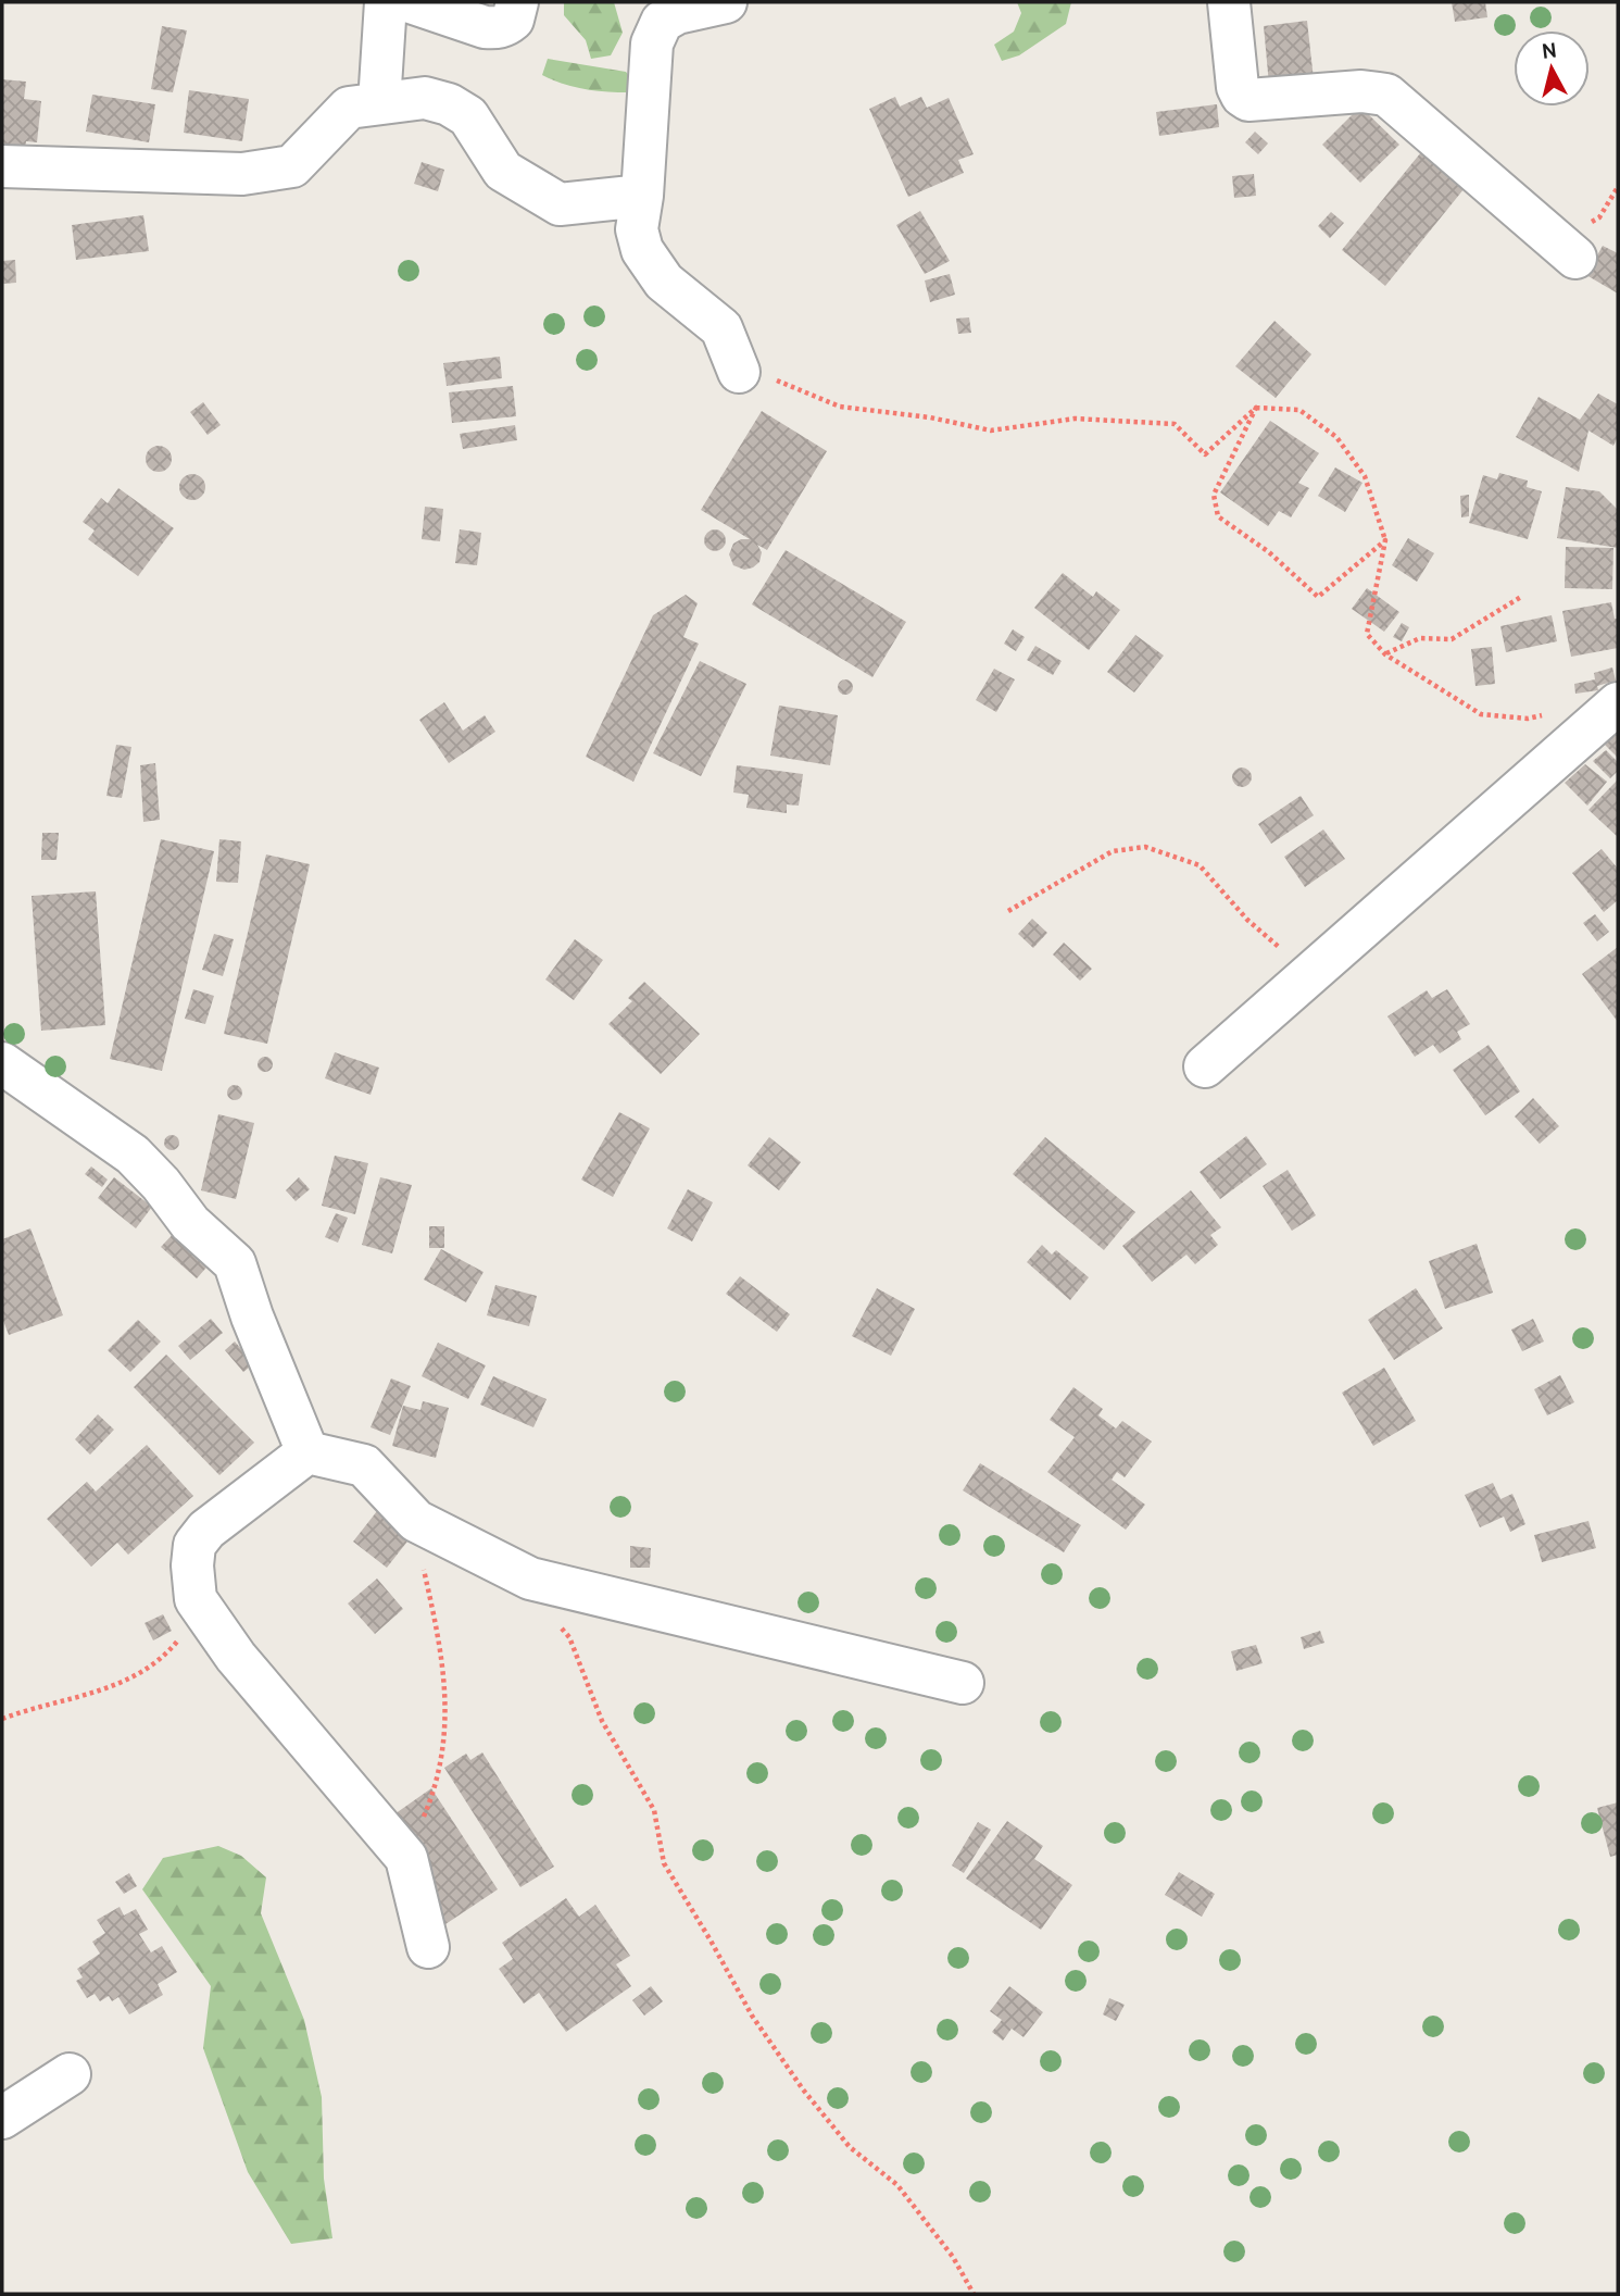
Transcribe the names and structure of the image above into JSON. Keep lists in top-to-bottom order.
{
  "north": "top"
}
